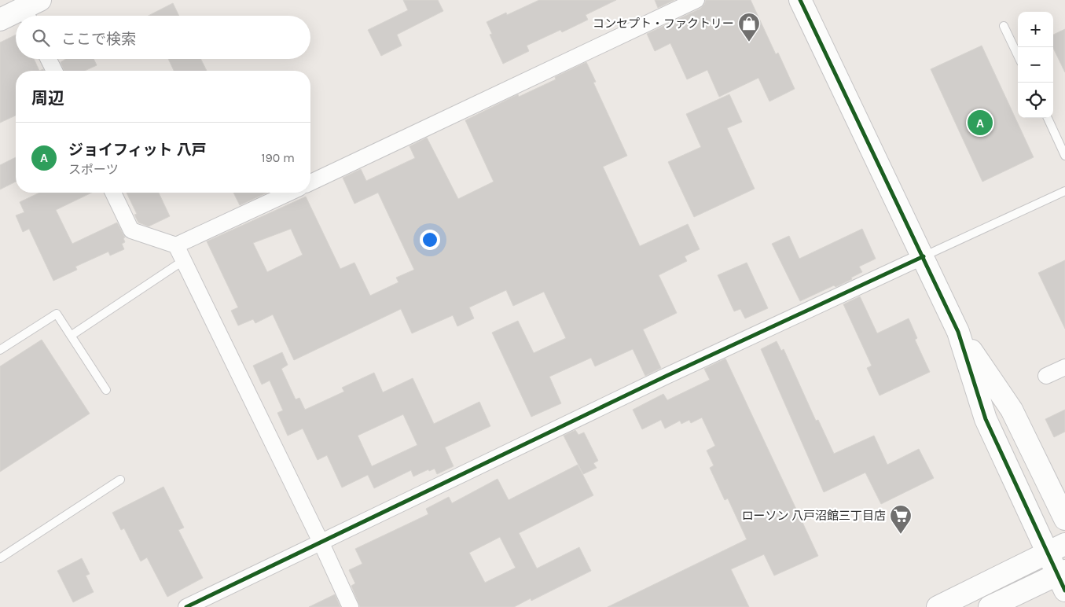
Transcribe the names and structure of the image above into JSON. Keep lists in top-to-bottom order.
{
  "places": {
    "shop": ["コンセプト・ファクトリー"],
    "supermarket": ["ローソン 八戸沼館三丁目店"]
  },
  "page": {
    "map_buttons": ["+", "−"],
    "search": "ここで検索",
    "heading": "周辺",
    "pins": "A",
    "list": [
      {
        "mark": "A",
        "name": "ジョイフィット 八戸",
        "note": "スポーツ",
        "value": "190 m"
      }
    ]
  }
}
